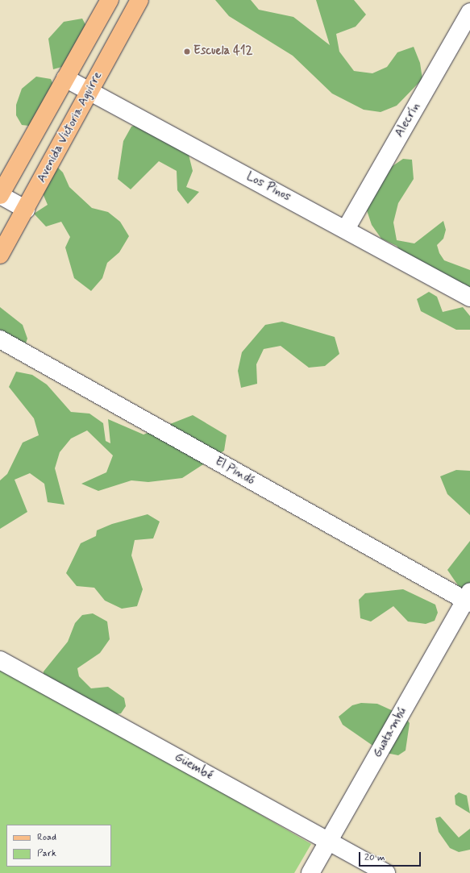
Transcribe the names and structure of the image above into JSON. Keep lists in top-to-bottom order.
{
  "streets": {
    "main road": ["Avenida Victoria Aguirre"],
    "street": [
      "Alecrín",
      "Los Pinos",
      "El Pindó",
      "Guatambú",
      "Güembé"
    ]
  },
  "crossings": [
    ["Alecrín", "Los Pinos"],
    ["Avenida Victoria Aguirre", "Los Pinos"],
    ["El Pindó", "Guatambú"],
    ["Guatambú", "Güembé"]
  ],
  "places": ["Escuela 412"],
  "legend": ["Road", "Park"],
  "scale_bar": "20 m"
}
